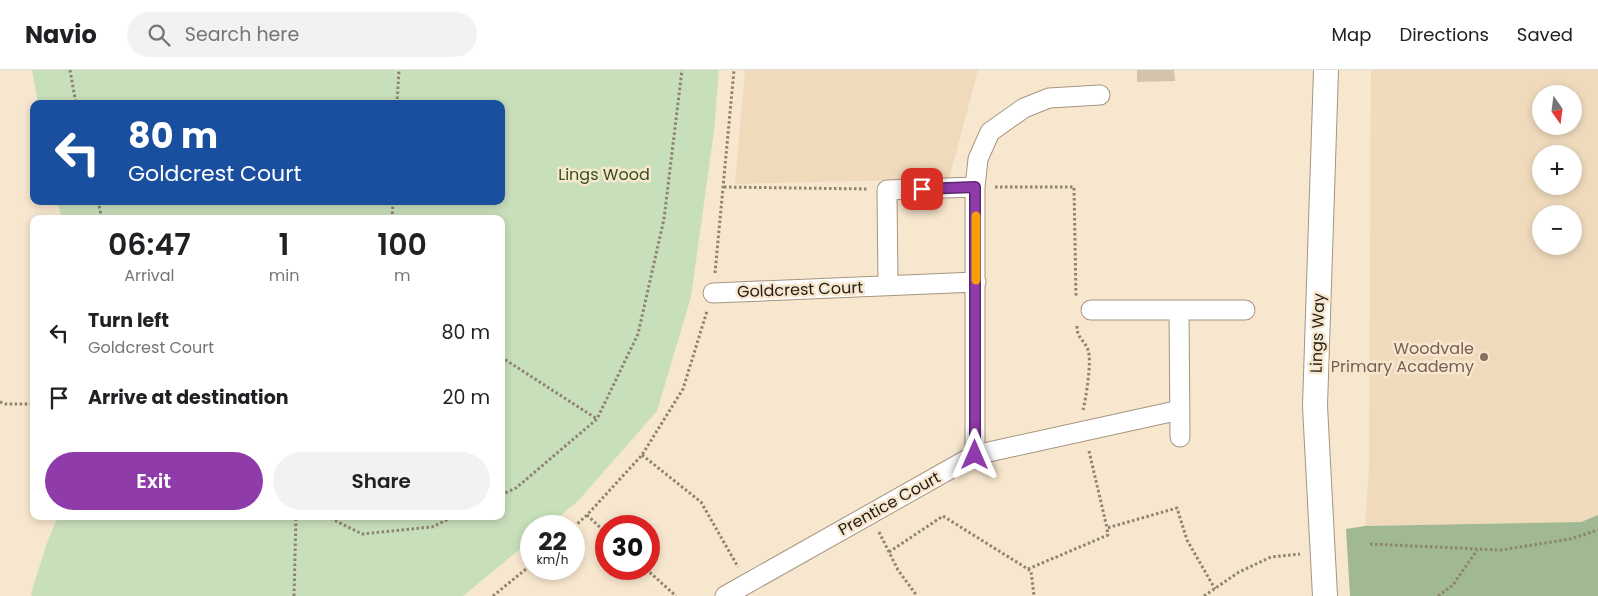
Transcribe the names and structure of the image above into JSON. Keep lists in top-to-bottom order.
{
  "streets": {
    "street": ["Goldcrest Court", "Lings Way", "Prentice Court"]
  },
  "parks": ["Lings Wood"],
  "places": ["Woodvale Primary Academy"],
  "north": "bottom",
  "page": {
    "header": "Navio",
    "search": "Search here",
    "nav": ["Map", "Directions", "Saved"],
    "map_buttons": ["+", "−"],
    "turn": ["80 m", "Goldcrest Court"],
    "eta": [
      "06:47",
      "Arrival",
      "1",
      "min",
      "100",
      "m"
    ],
    "list": [
      {
        "name": "Turn left",
        "note": "Goldcrest Court",
        "value": "80 m"
      },
      {
        "name": "Arrive at destination",
        "value": "20 m"
      }
    ],
    "buttons": ["Exit", "Share"],
    "speed": "22 km/h",
    "limit": "30"
  }
}
